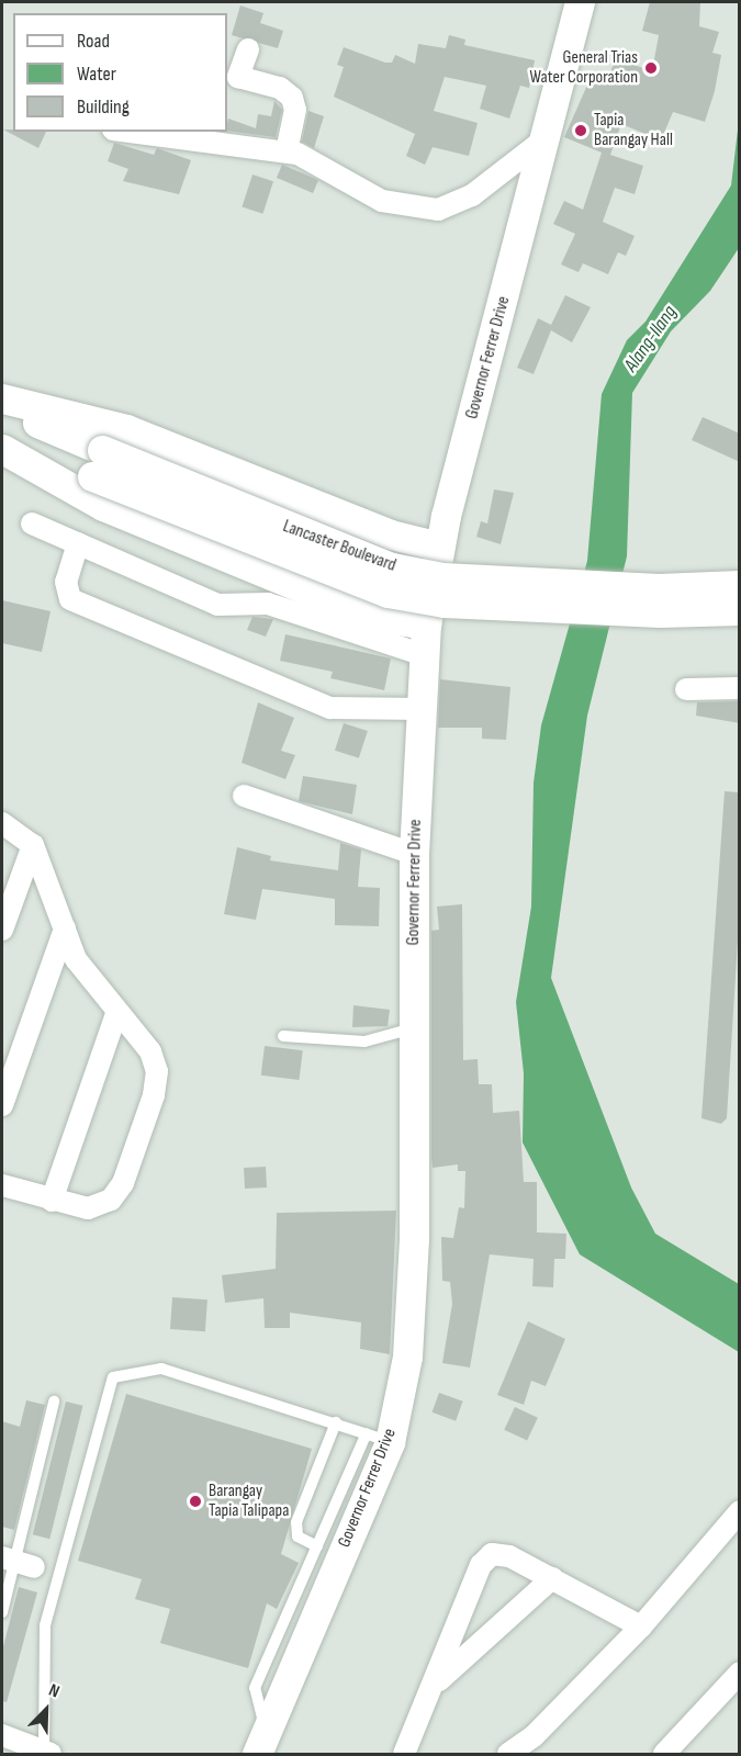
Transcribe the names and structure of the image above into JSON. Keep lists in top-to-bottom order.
{
  "streets": {
    "main road": ["Governor Ferrer Drive", "Lancaster Boulevard"]
  },
  "water": ["Alang-Ilang"],
  "places": ["General Trias Water Corporation", "Tapia Barangay Hall", "Barangay Tapia Talipapa"],
  "legend": ["Road", "Water", "Building"],
  "north": "top right"
}
